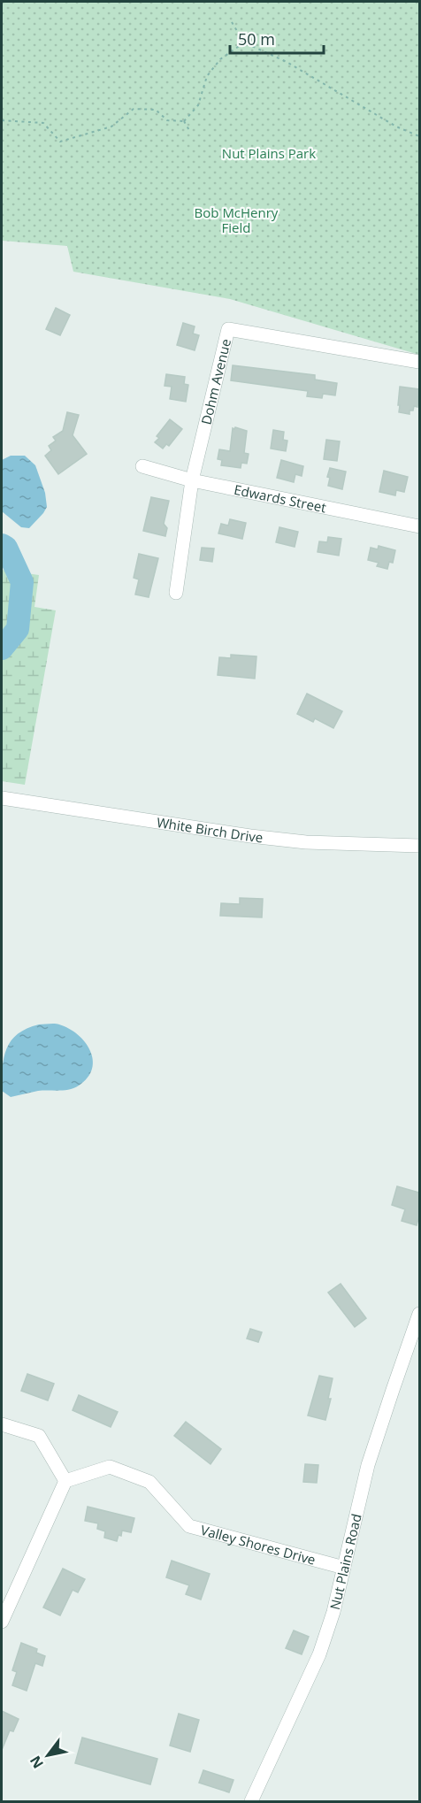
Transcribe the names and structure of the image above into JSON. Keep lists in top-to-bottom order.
{
  "streets": {
    "street": [
      "Dohm Avenue",
      "Edwards Street",
      "White Birch Drive",
      "Valley Shores Drive",
      "Nut Plains Road"
    ]
  },
  "crossings": [
    ["Dohm Avenue", "Edwards Street"],
    ["Valley Shores Drive", "Nut Plains Road"]
  ],
  "parks": ["Nut Plains Park", "Bob McHenry Field"],
  "scale_bar": "50 m",
  "north": "bottom left"
}
